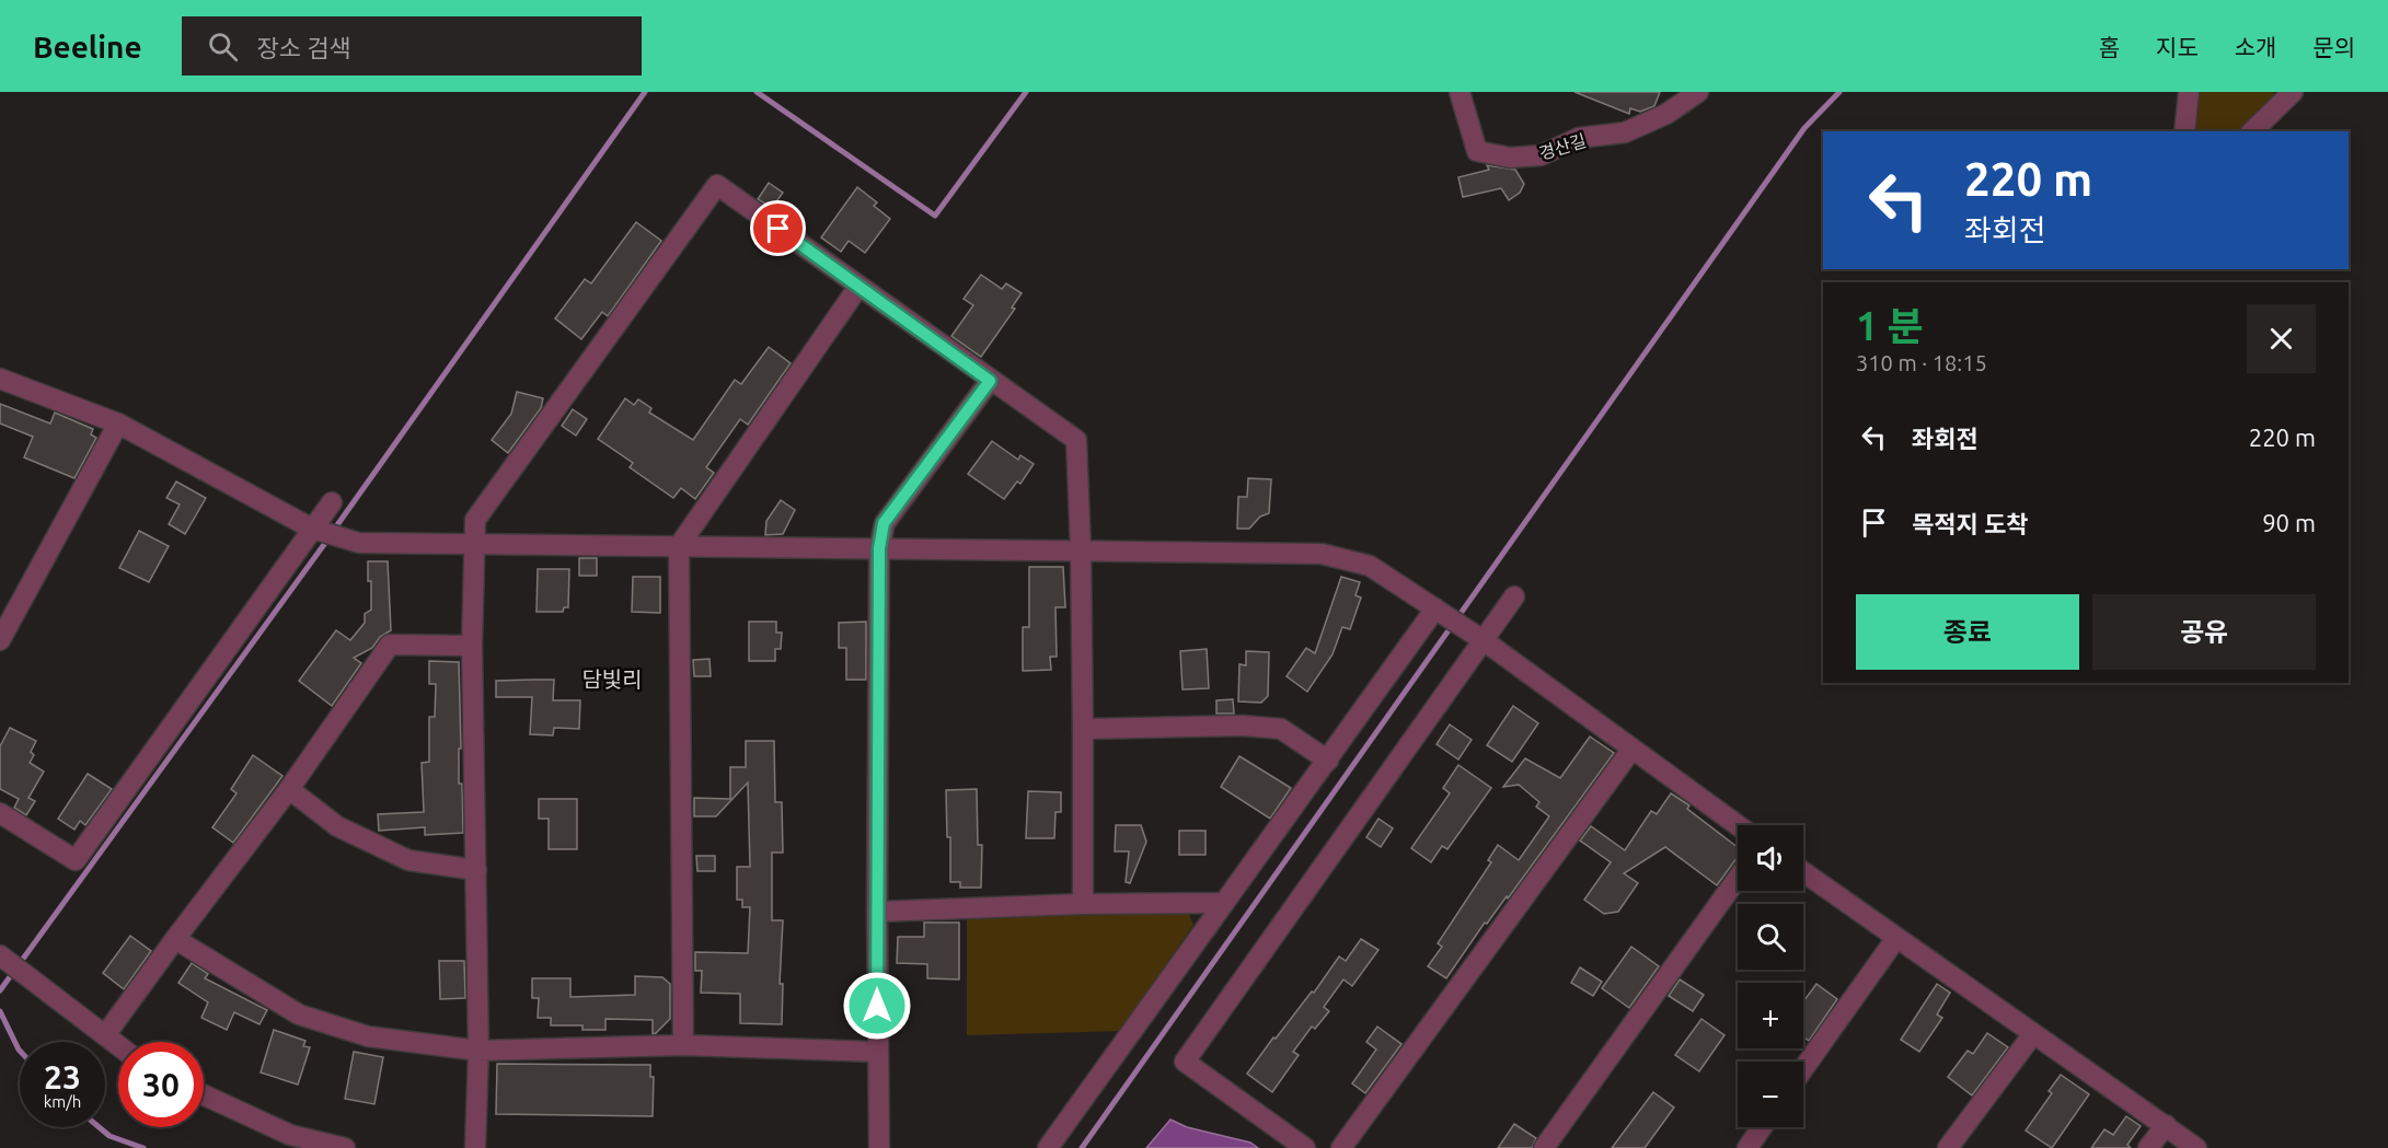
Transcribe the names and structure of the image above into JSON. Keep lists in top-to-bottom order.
{
  "streets": {
    "street": ["경산길"]
  },
  "districts": ["담빛리"],
  "page": {
    "header": "Beeline",
    "search": "장소 검색",
    "nav": [
      "홈",
      "지도",
      "소개",
      "문의"
    ],
    "turn": ["220 m", "좌회전"],
    "heading": ["1 분", "310 m · 18:15"],
    "list": [
      {
        "name": "좌회전",
        "value": "220 m"
      },
      {
        "name": "목적지 도착",
        "value": "90 m"
      }
    ],
    "buttons": ["종료", "공유"],
    "map_buttons": ["+", "−"],
    "speed": "23 km/h",
    "limit": "30"
  }
}
